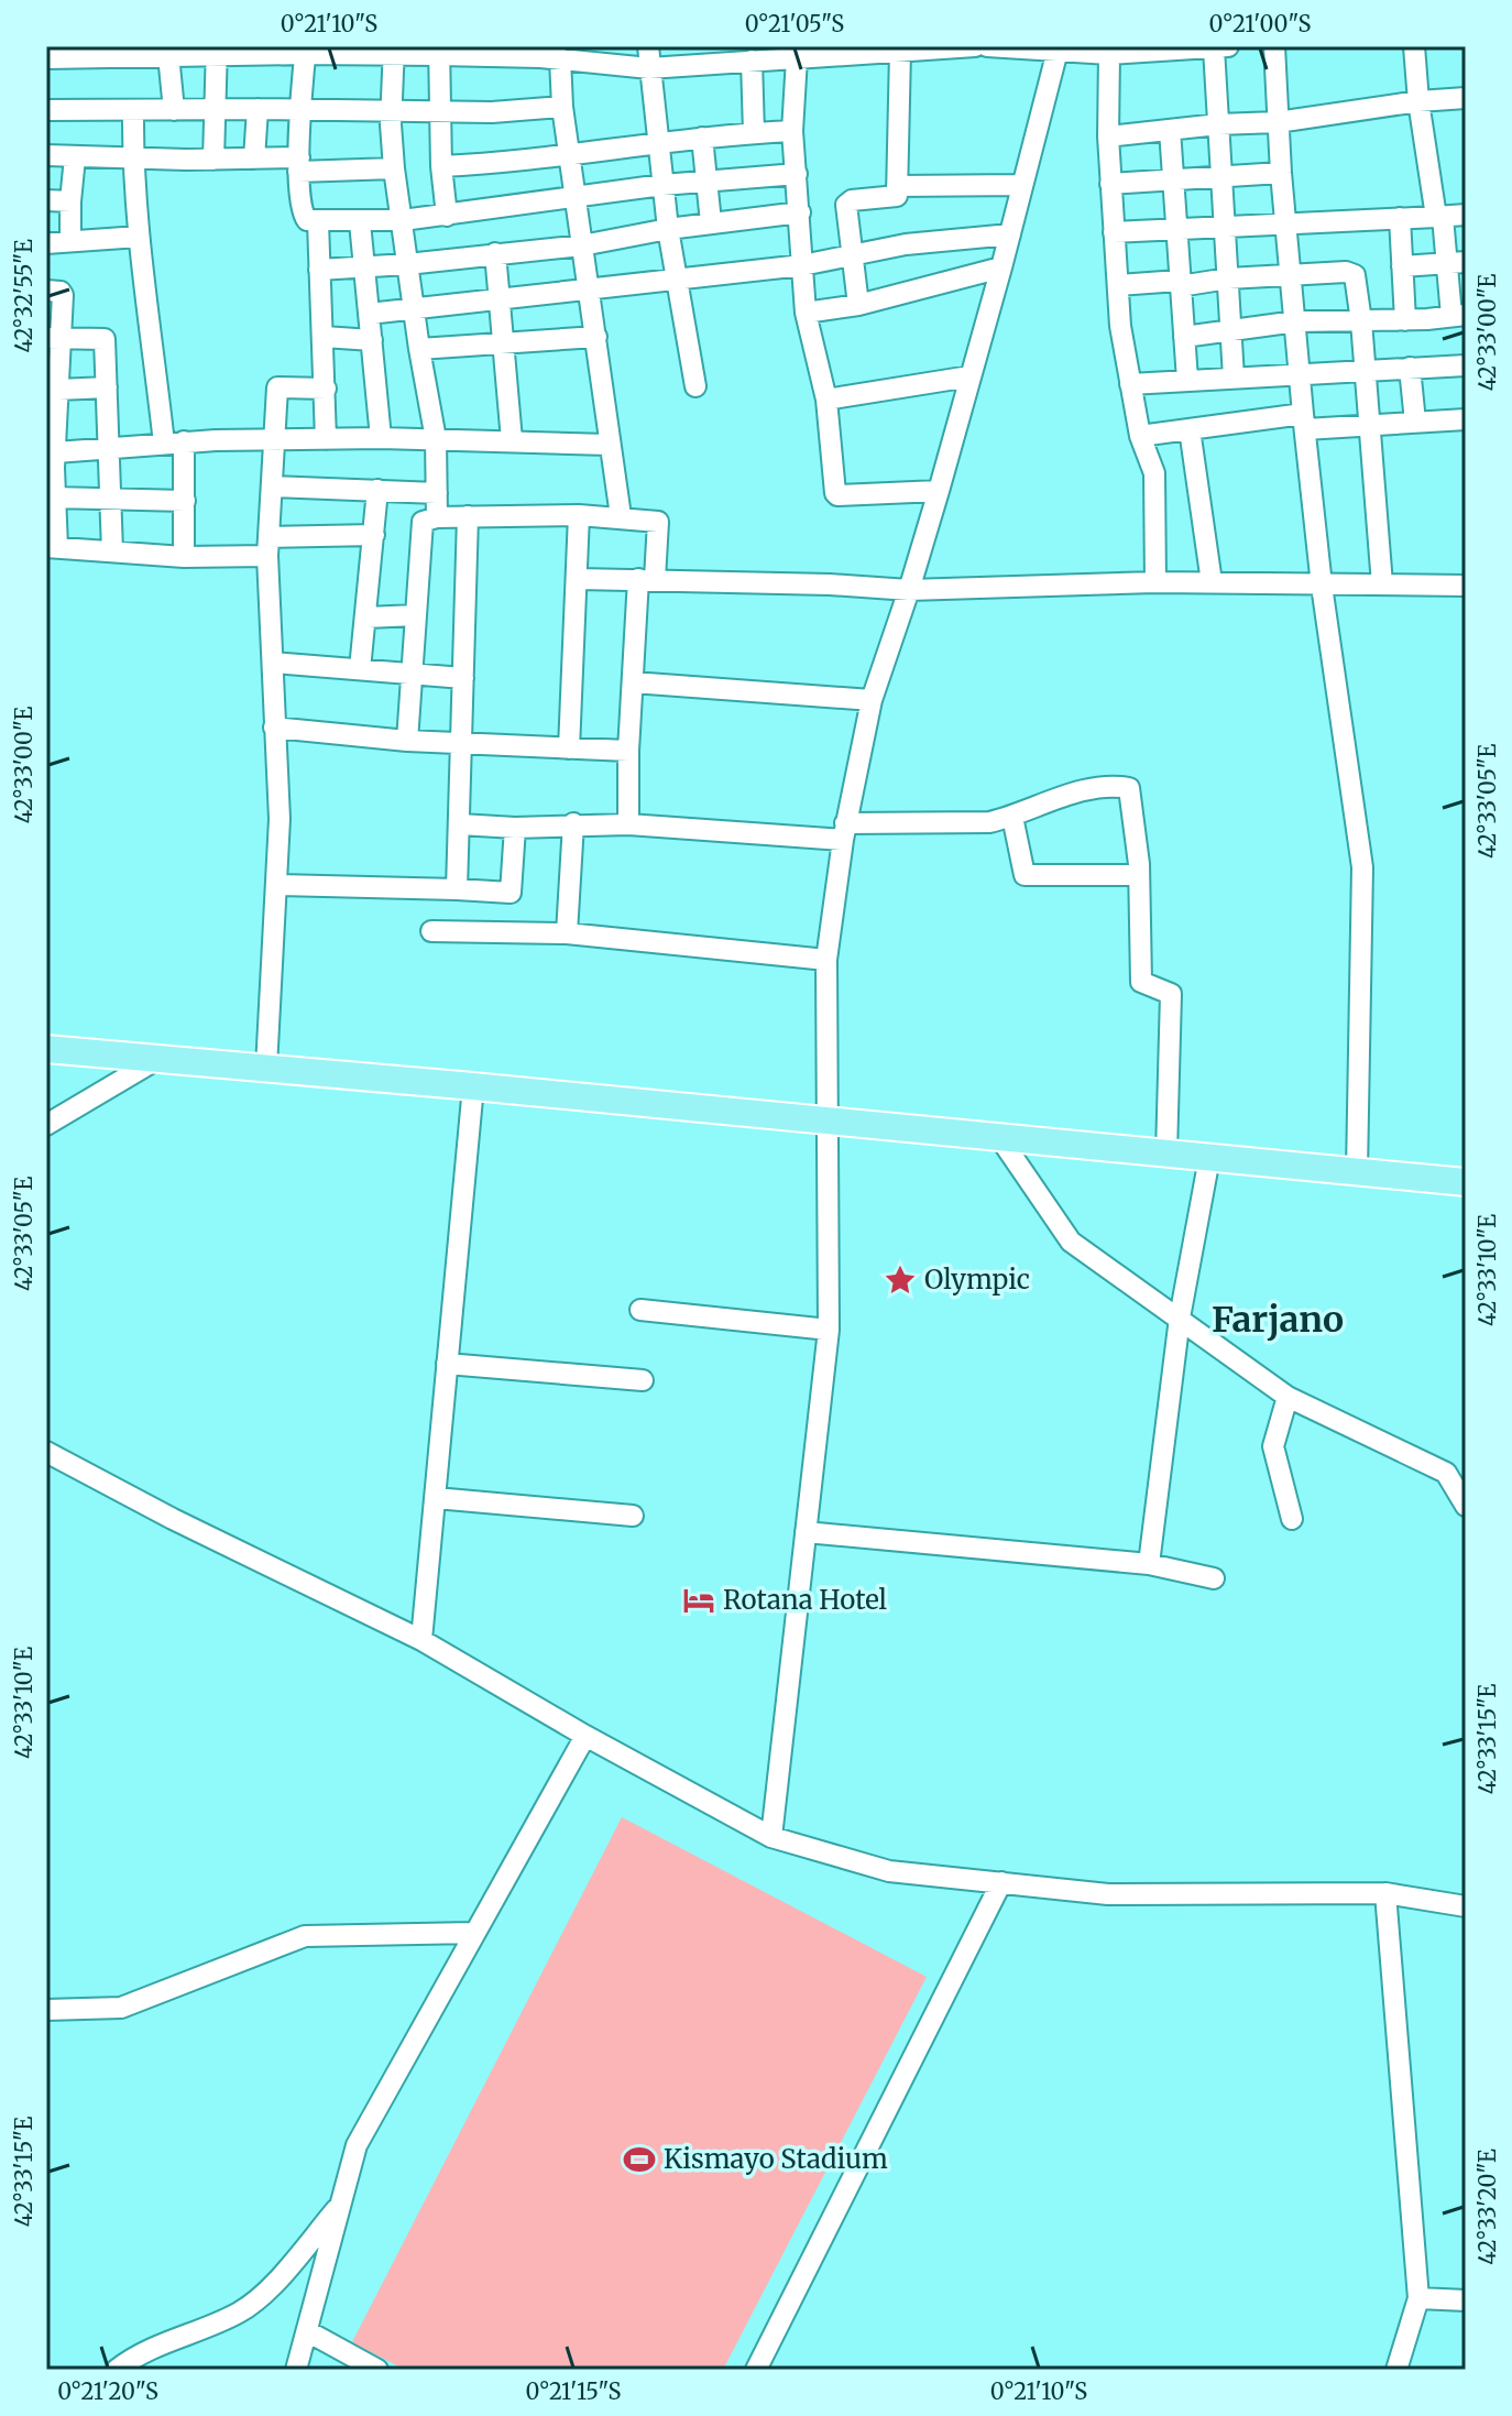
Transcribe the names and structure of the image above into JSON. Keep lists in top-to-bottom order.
{
  "districts": ["Farjano"],
  "places": {
    "place": ["Olympic"],
    "hotel": ["Rotana Hotel"],
    "sports": ["Kismayo Stadium"]
  },
  "coordinates": [
    "0°21'10\"S",
    "0°21'05\"S",
    "0°21'00\"S",
    "42°32'55\"E",
    "42°33'00\"E",
    "42°33'05\"E",
    "42°33'10\"E",
    "42°33'15\"E",
    "42°33'20\"E",
    "0°21'20\"S",
    "0°21'15\"S"
  ]
}
